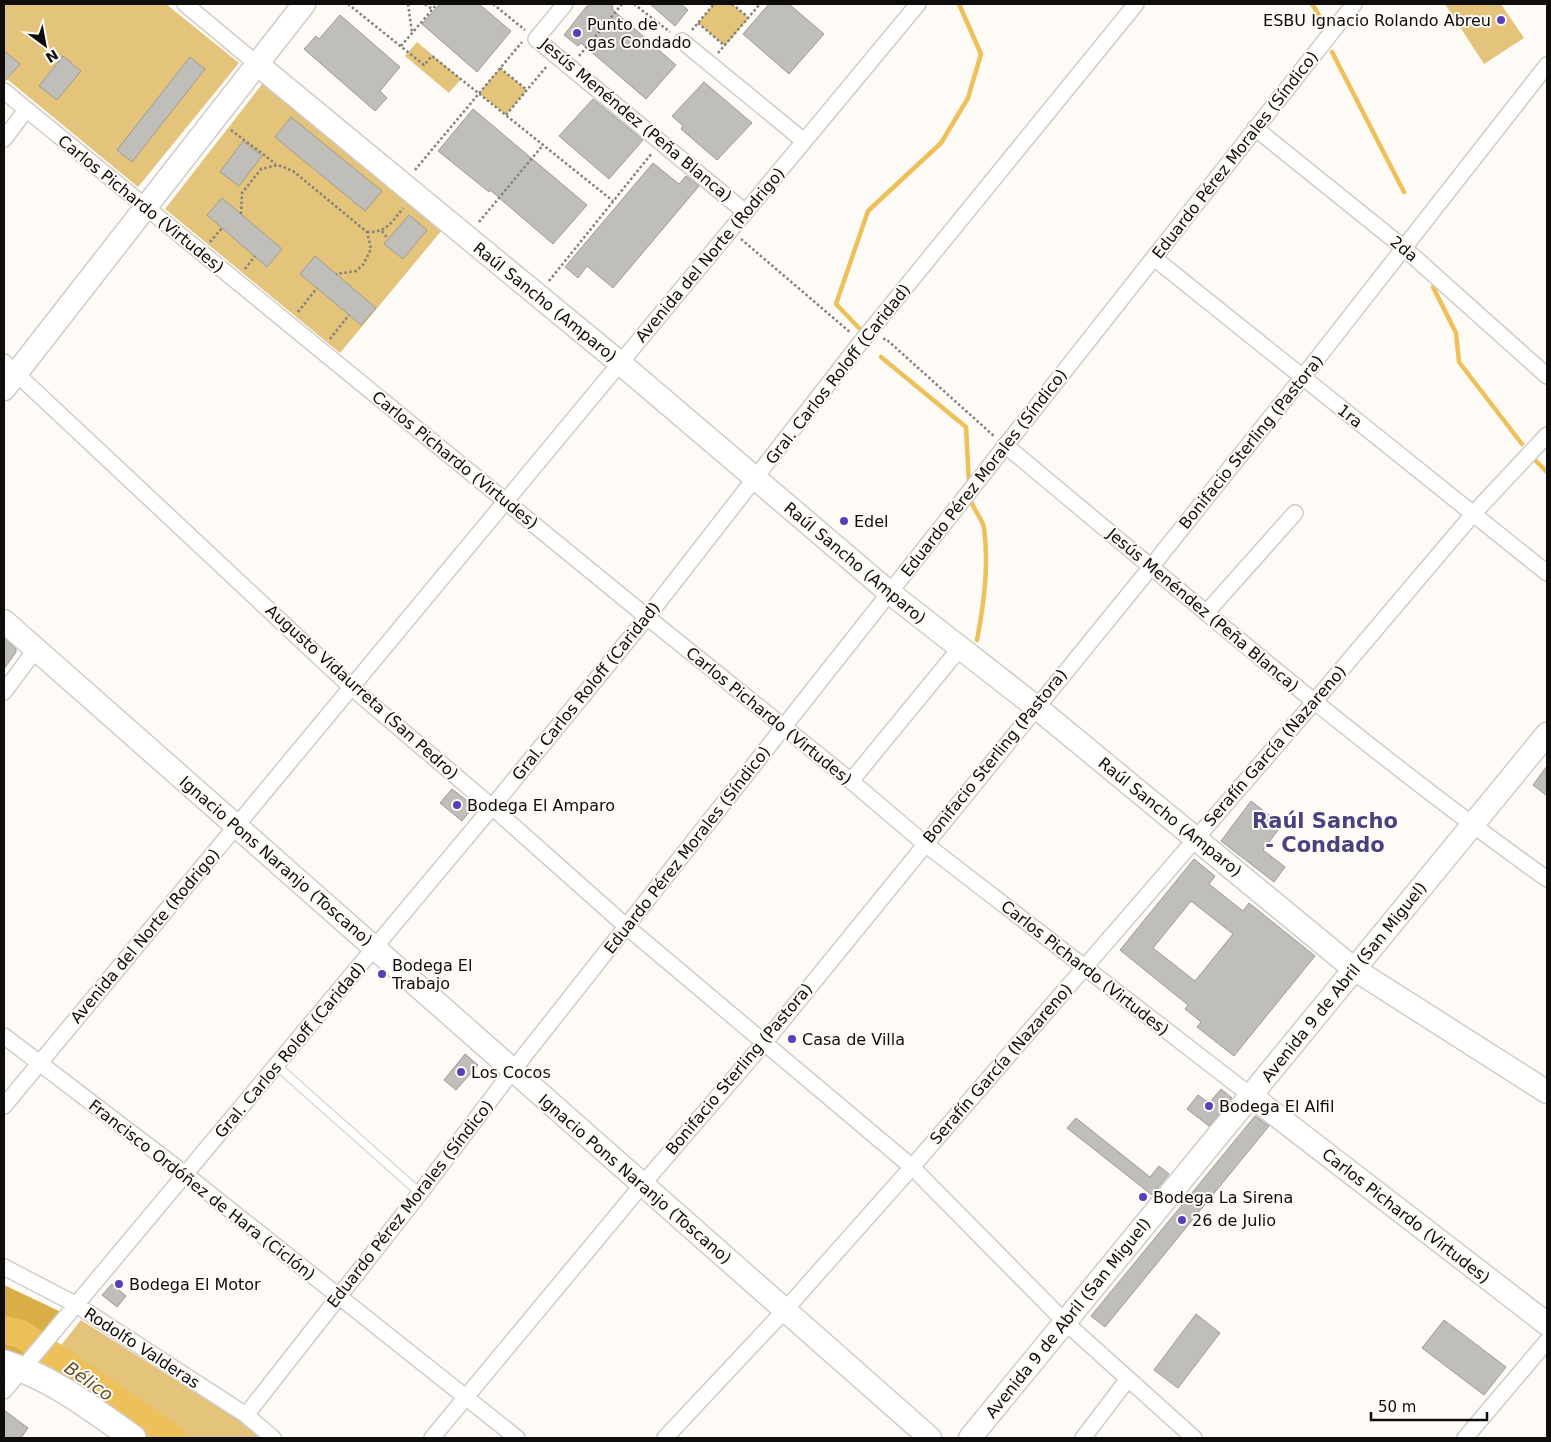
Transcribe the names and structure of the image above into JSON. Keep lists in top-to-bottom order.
{
  "streets": {
    "street": [
      "Jesús Menéndez (Peña Blanca)",
      "Eduardo Pérez Morales (Síndico)",
      "Carlos Pichardo (Virtudes)",
      "2da",
      "Avenida del Norte (Rodrigo)",
      "Raúl Sancho (Amparo)",
      "Gral. Carlos Roloff (Caridad)",
      "1ra",
      "Bonifacio Sterling (Pastora)",
      "Augusto Vidaurreta (San Pedro)",
      "Serafín García (Nazareno)",
      "Ignacio Pons Naranjo (Toscano)",
      "Avenida 9 de Abril (San Miguel)",
      "Francisco Ordóñez de Hara (Ciclón)",
      "Rodolfo Valderas"
    ]
  },
  "crossings": [
    ["Jesús Menéndez (Peña Blanca)", "Eduardo Pérez Morales (Síndico)"],
    ["Jesús Menéndez (Peña Blanca)", "Avenida del Norte (Rodrigo)"],
    ["Jesús Menéndez (Peña Blanca)", "Bonifacio Sterling (Pastora)"],
    ["Jesús Menéndez (Peña Blanca)", "Serafín García (Nazareno)"],
    ["Jesús Menéndez (Peña Blanca)", "Avenida 9 de Abril (San Miguel)"],
    ["Eduardo Pérez Morales (Síndico)", "Carlos Pichardo (Virtudes)"],
    ["Eduardo Pérez Morales (Síndico)", "2da"],
    ["Eduardo Pérez Morales (Síndico)", "Raúl Sancho (Amparo)"],
    ["Eduardo Pérez Morales (Síndico)", "1ra"],
    ["Eduardo Pérez Morales (Síndico)", "Augusto Vidaurreta (San Pedro)"],
    ["Eduardo Pérez Morales (Síndico)", "Ignacio Pons Naranjo (Toscano)"],
    ["Eduardo Pérez Morales (Síndico)", "Francisco Ordóñez de Hara (Ciclón)"],
    ["Eduardo Pérez Morales (Síndico)", "Rodolfo Valderas"],
    ["Carlos Pichardo (Virtudes)", "Avenida del Norte (Rodrigo)"],
    ["Carlos Pichardo (Virtudes)", "Gral. Carlos Roloff (Caridad)"],
    ["Carlos Pichardo (Virtudes)", "Bonifacio Sterling (Pastora)"],
    ["Carlos Pichardo (Virtudes)", "Serafín García (Nazareno)"],
    ["Carlos Pichardo (Virtudes)", "Avenida 9 de Abril (San Miguel)"],
    ["2da", "Bonifacio Sterling (Pastora)"],
    ["Avenida del Norte (Rodrigo)", "Raúl Sancho (Amparo)"],
    ["Avenida del Norte (Rodrigo)", "Augusto Vidaurreta (San Pedro)"],
    ["Avenida del Norte (Rodrigo)", "Ignacio Pons Naranjo (Toscano)"],
    ["Avenida del Norte (Rodrigo)", "Francisco Ordóñez de Hara (Ciclón)"],
    ["Raúl Sancho (Amparo)", "Gral. Carlos Roloff (Caridad)"],
    ["Raúl Sancho (Amparo)", "Bonifacio Sterling (Pastora)"],
    ["Raúl Sancho (Amparo)", "Serafín García (Nazareno)"],
    ["Raúl Sancho (Amparo)", "Avenida 9 de Abril (San Miguel)"],
    ["Gral. Carlos Roloff (Caridad)", "Augusto Vidaurreta (San Pedro)"],
    ["Gral. Carlos Roloff (Caridad)", "Ignacio Pons Naranjo (Toscano)"],
    ["Gral. Carlos Roloff (Caridad)", "Francisco Ordóñez de Hara (Ciclón)"],
    ["Gral. Carlos Roloff (Caridad)", "Rodolfo Valderas"],
    ["1ra", "Bonifacio Sterling (Pastora)"],
    ["1ra", "Serafín García (Nazareno)"],
    ["Bonifacio Sterling (Pastora)", "Augusto Vidaurreta (San Pedro)"],
    ["Bonifacio Sterling (Pastora)", "Ignacio Pons Naranjo (Toscano)"],
    ["Bonifacio Sterling (Pastora)", "Francisco Ordóñez de Hara (Ciclón)"],
    ["Augusto Vidaurreta (San Pedro)", "Serafín García (Nazareno)"],
    ["Augusto Vidaurreta (San Pedro)", "Avenida 9 de Abril (San Miguel)"],
    ["Serafín García (Nazareno)", "Ignacio Pons Naranjo (Toscano)"]
  ],
  "districts": ["Raúl Sancho - Condado"],
  "water": ["Bélico"],
  "places": [
    "ESBU Ignacio Rolando Abreu",
    "Punto de gas Condado",
    "Edel",
    "Bodega El Amparo",
    "Bodega El Trabajo",
    "Casa de Villa",
    "Los Cocos",
    "Bodega El Alfil",
    "Bodega La Sirena",
    "26 de Julio",
    "Bodega El Motor"
  ],
  "scale_bar": "50 m",
  "north": "bottom right"
}
